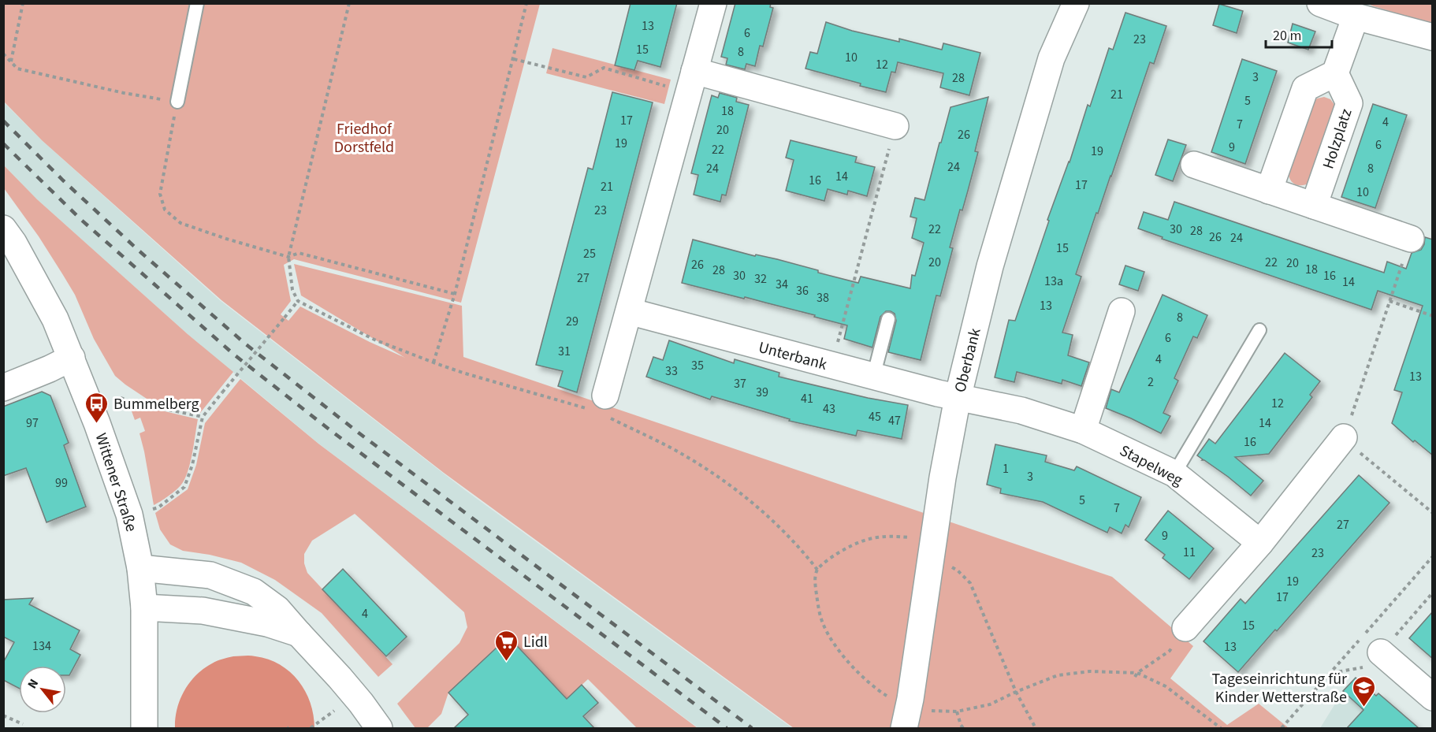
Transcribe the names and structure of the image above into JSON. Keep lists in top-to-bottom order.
{
  "streets": {
    "street": [
      "Holzplatz",
      "Unterbank",
      "Oberbank",
      "Stapelweg",
      "Wittener Straße"
    ]
  },
  "crossings": [
    ["Unterbank", "Oberbank"],
    ["Unterbank", "Stapelweg"],
    ["Oberbank", "Stapelweg"]
  ],
  "parks": ["Friedhof Dorstfeld"],
  "places": {
    "bus stop": ["Bummelberg"],
    "supermarket": ["Lidl"],
    "school or university": ["Tageseinrichtung für Kinder Wetterstraße"]
  },
  "house_numbers": [
    "13",
    "6",
    "23",
    "15",
    "8",
    "10",
    "12",
    "3",
    "28",
    "21",
    "5",
    "18",
    "17",
    "4",
    "7",
    "20",
    "26",
    "19",
    "6",
    "9",
    "22",
    "19",
    "24",
    "24",
    "8",
    "14",
    "16",
    "17",
    "21",
    "10",
    "23",
    "22",
    "30",
    "28",
    "26",
    "24",
    "15",
    "25",
    "20",
    "22",
    "20",
    "26",
    "18",
    "28",
    "30",
    "16",
    "27",
    "32",
    "13a",
    "14",
    "34",
    "36",
    "38",
    "13",
    "8",
    "29",
    "6",
    "31",
    "4",
    "35",
    "33",
    "13",
    "2",
    "37",
    "39",
    "41",
    "12",
    "43",
    "45",
    "47",
    "97",
    "14",
    "16",
    "1",
    "3",
    "99",
    "5",
    "7",
    "27",
    "9",
    "11",
    "23",
    "19",
    "17",
    "4",
    "15",
    "134",
    "13"
  ],
  "scale_bar": "20 m",
  "north": "top left"
}
